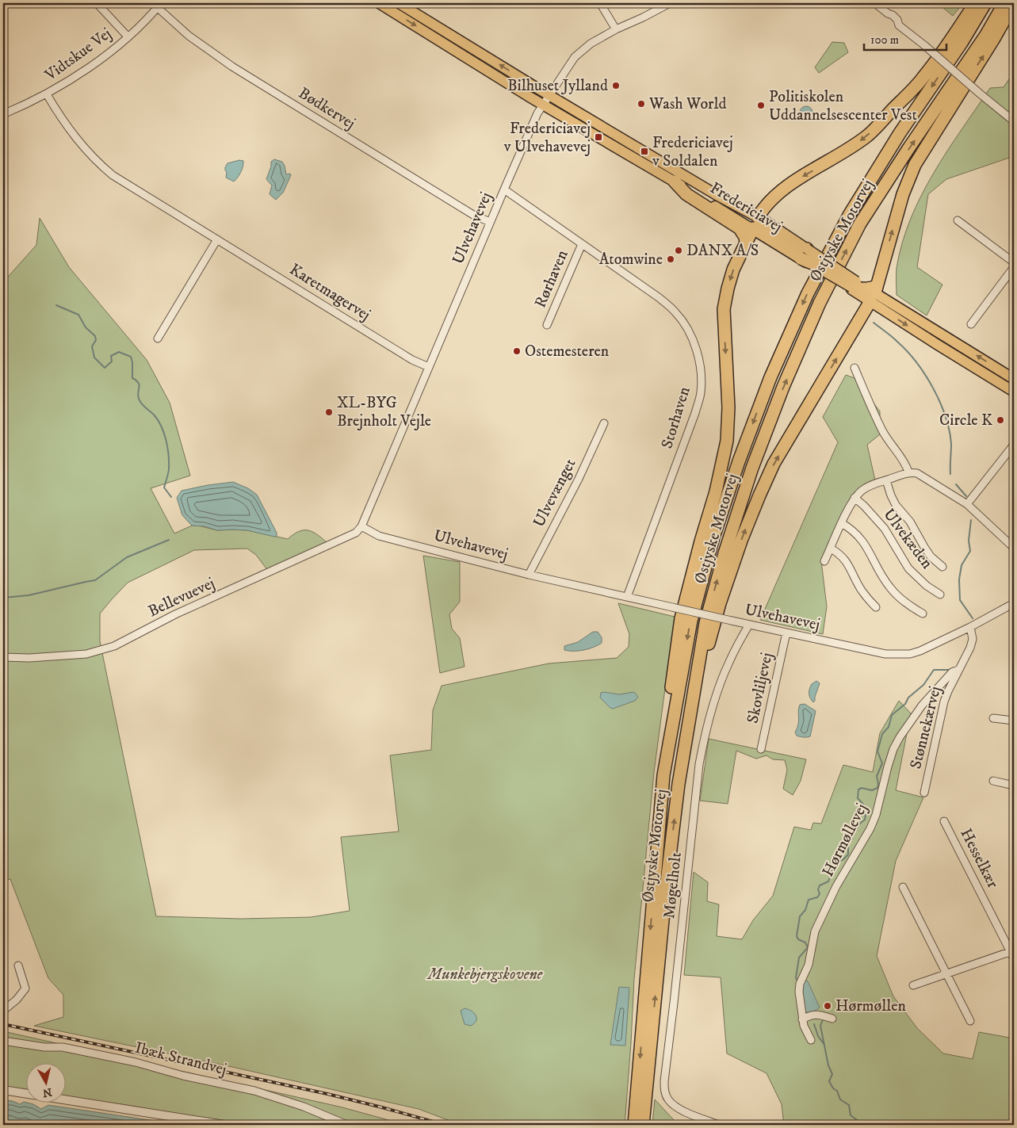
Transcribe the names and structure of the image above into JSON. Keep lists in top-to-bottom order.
{
  "streets": {
    "highway": ["Østjyske Motorvej"],
    "main road": ["Fredericiavej"],
    "street": [
      "Vidtskue Vej",
      "Bødkervej",
      "Ulvehavevej",
      "Rørhaven",
      "Karetmagervej",
      "Storhaven",
      "Ulvevænget",
      "Ulvekæden",
      "Bellevuevej",
      "Skovliljevej",
      "Stønnekærvej",
      "Hørmøllevej",
      "Hesselkær",
      "Møgelholt",
      "Ibæk Strandvej"
    ]
  },
  "crossings": [
    ["Vidtskue Vej", "Bødkervej"],
    ["Vidtskue Vej", "Karetmagervej"],
    ["Bødkervej", "Ulvehavevej"],
    ["Fredericiavej", "Ulvehavevej"],
    ["Ulvehavevej", "Karetmagervej"],
    ["Ulvehavevej", "Storhaven"],
    ["Ulvehavevej", "Ulvevænget"],
    ["Ulvehavevej", "Bellevuevej"],
    ["Ulvehavevej", "Skovliljevej"],
    ["Ulvehavevej", "Stønnekærvej"],
    ["Ulvehavevej", "Møgelholt"],
    ["Rørhaven", "Storhaven"],
    ["Stønnekærvej", "Hørmøllevej"]
  ],
  "parks": ["Munkebjergskovene"],
  "places": {
    "other": [
      "Bilhuset Jylland",
      "Wash World",
      "Politiskolen Uddannelsescenter Vest",
      "DANX A/S",
      "Atomwine",
      "Ostemesteren",
      "XL-BYG Brejnholt Vejle",
      "Circle K",
      "Hørmøllen"
    ],
    "transit": ["Fredericiavej v Ulvehavevej", "Fredericiavej v Soldalen"]
  },
  "scale_bar": "100 m",
  "north": "bottom"
}
